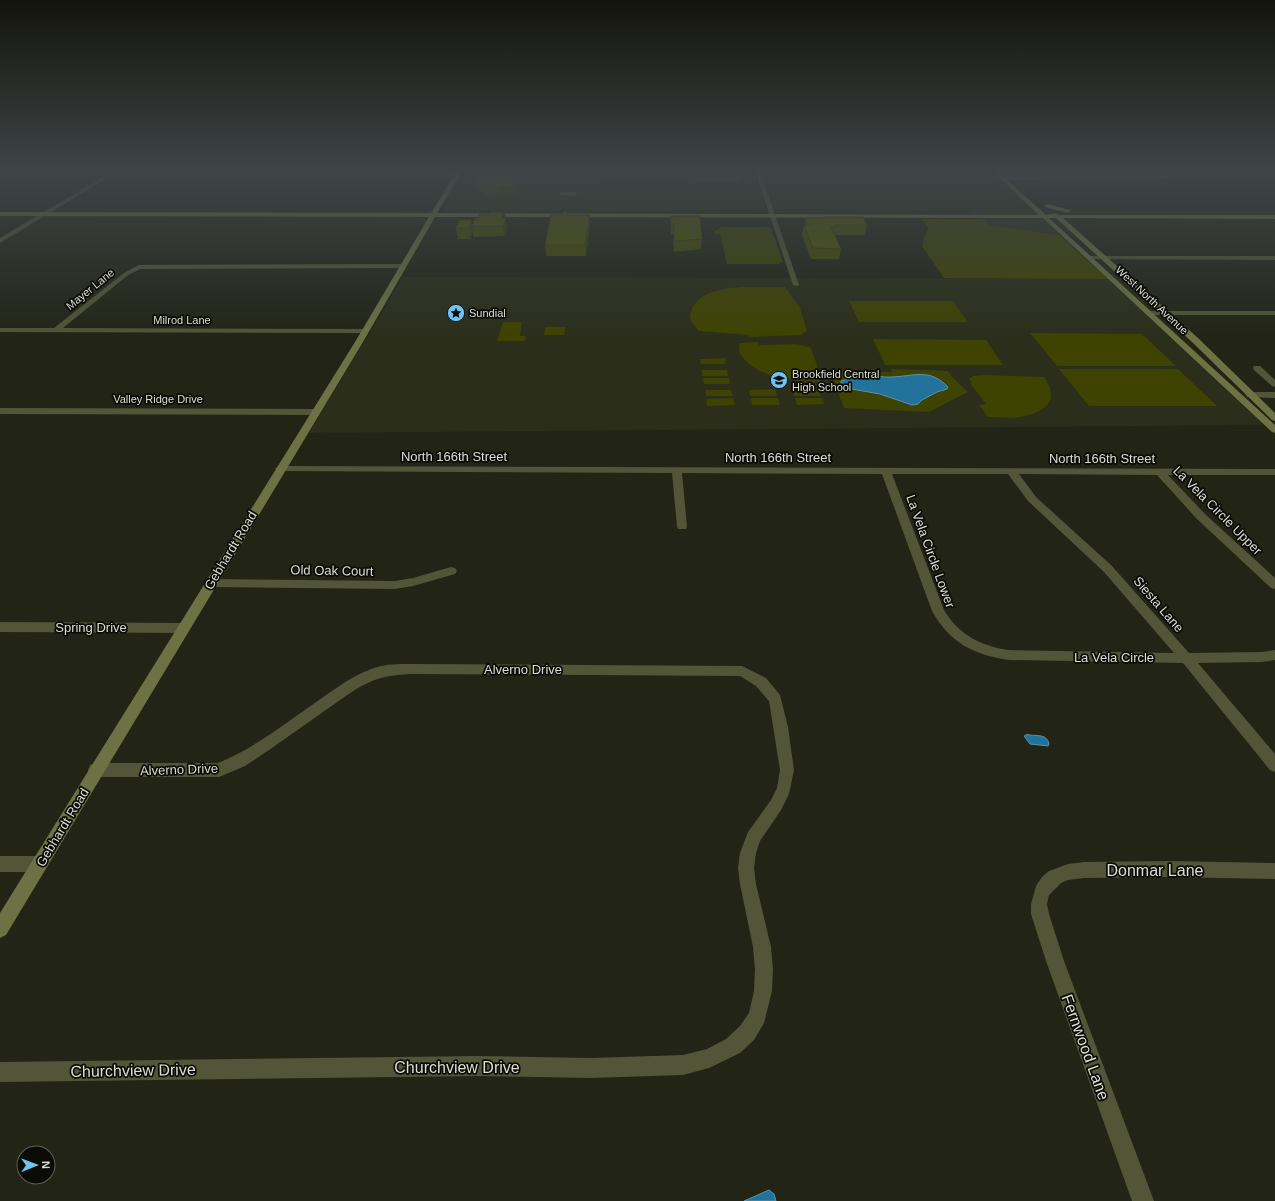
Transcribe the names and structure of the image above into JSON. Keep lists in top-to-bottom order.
{
  "streets": {
    "main road": ["West North Avenue", "Gebhardt Road"],
    "street": [
      "Mayer Lane",
      "Milrod Lane",
      "Valley Ridge Drive",
      "North 166th Street",
      "La Vela Circle Upper",
      "La Vela Circle Lower",
      "Old Oak Court",
      "Siesta Lane",
      "Spring Drive",
      "La Vela Circle",
      "Alverno Drive",
      "Donmar Lane",
      "Fernwood Lane",
      "Churchview Drive"
    ]
  },
  "crossings": [
    ["Mayer Lane", "Milrod Lane"],
    ["Mayer Lane", "Gebhardt Road"],
    ["Milrod Lane", "Gebhardt Road"],
    ["Valley Ridge Drive", "Gebhardt Road"],
    ["North 166th Street", "La Vela Circle Upper"],
    ["North 166th Street", "Gebhardt Road"],
    ["North 166th Street", "La Vela Circle Lower"],
    ["North 166th Street", "Siesta Lane"],
    ["Gebhardt Road", "Old Oak Court"],
    ["Gebhardt Road", "Spring Drive"],
    ["Gebhardt Road", "Alverno Drive"],
    ["La Vela Circle Lower", "La Vela Circle"],
    ["Siesta Lane", "La Vela Circle"],
    ["Alverno Drive", "Churchview Drive"],
    ["Donmar Lane", "Fernwood Lane"]
  ],
  "places": {
    "place": ["Sundial"],
    "school or university": ["Brookfield Central High School"]
  },
  "north": "right"
}
